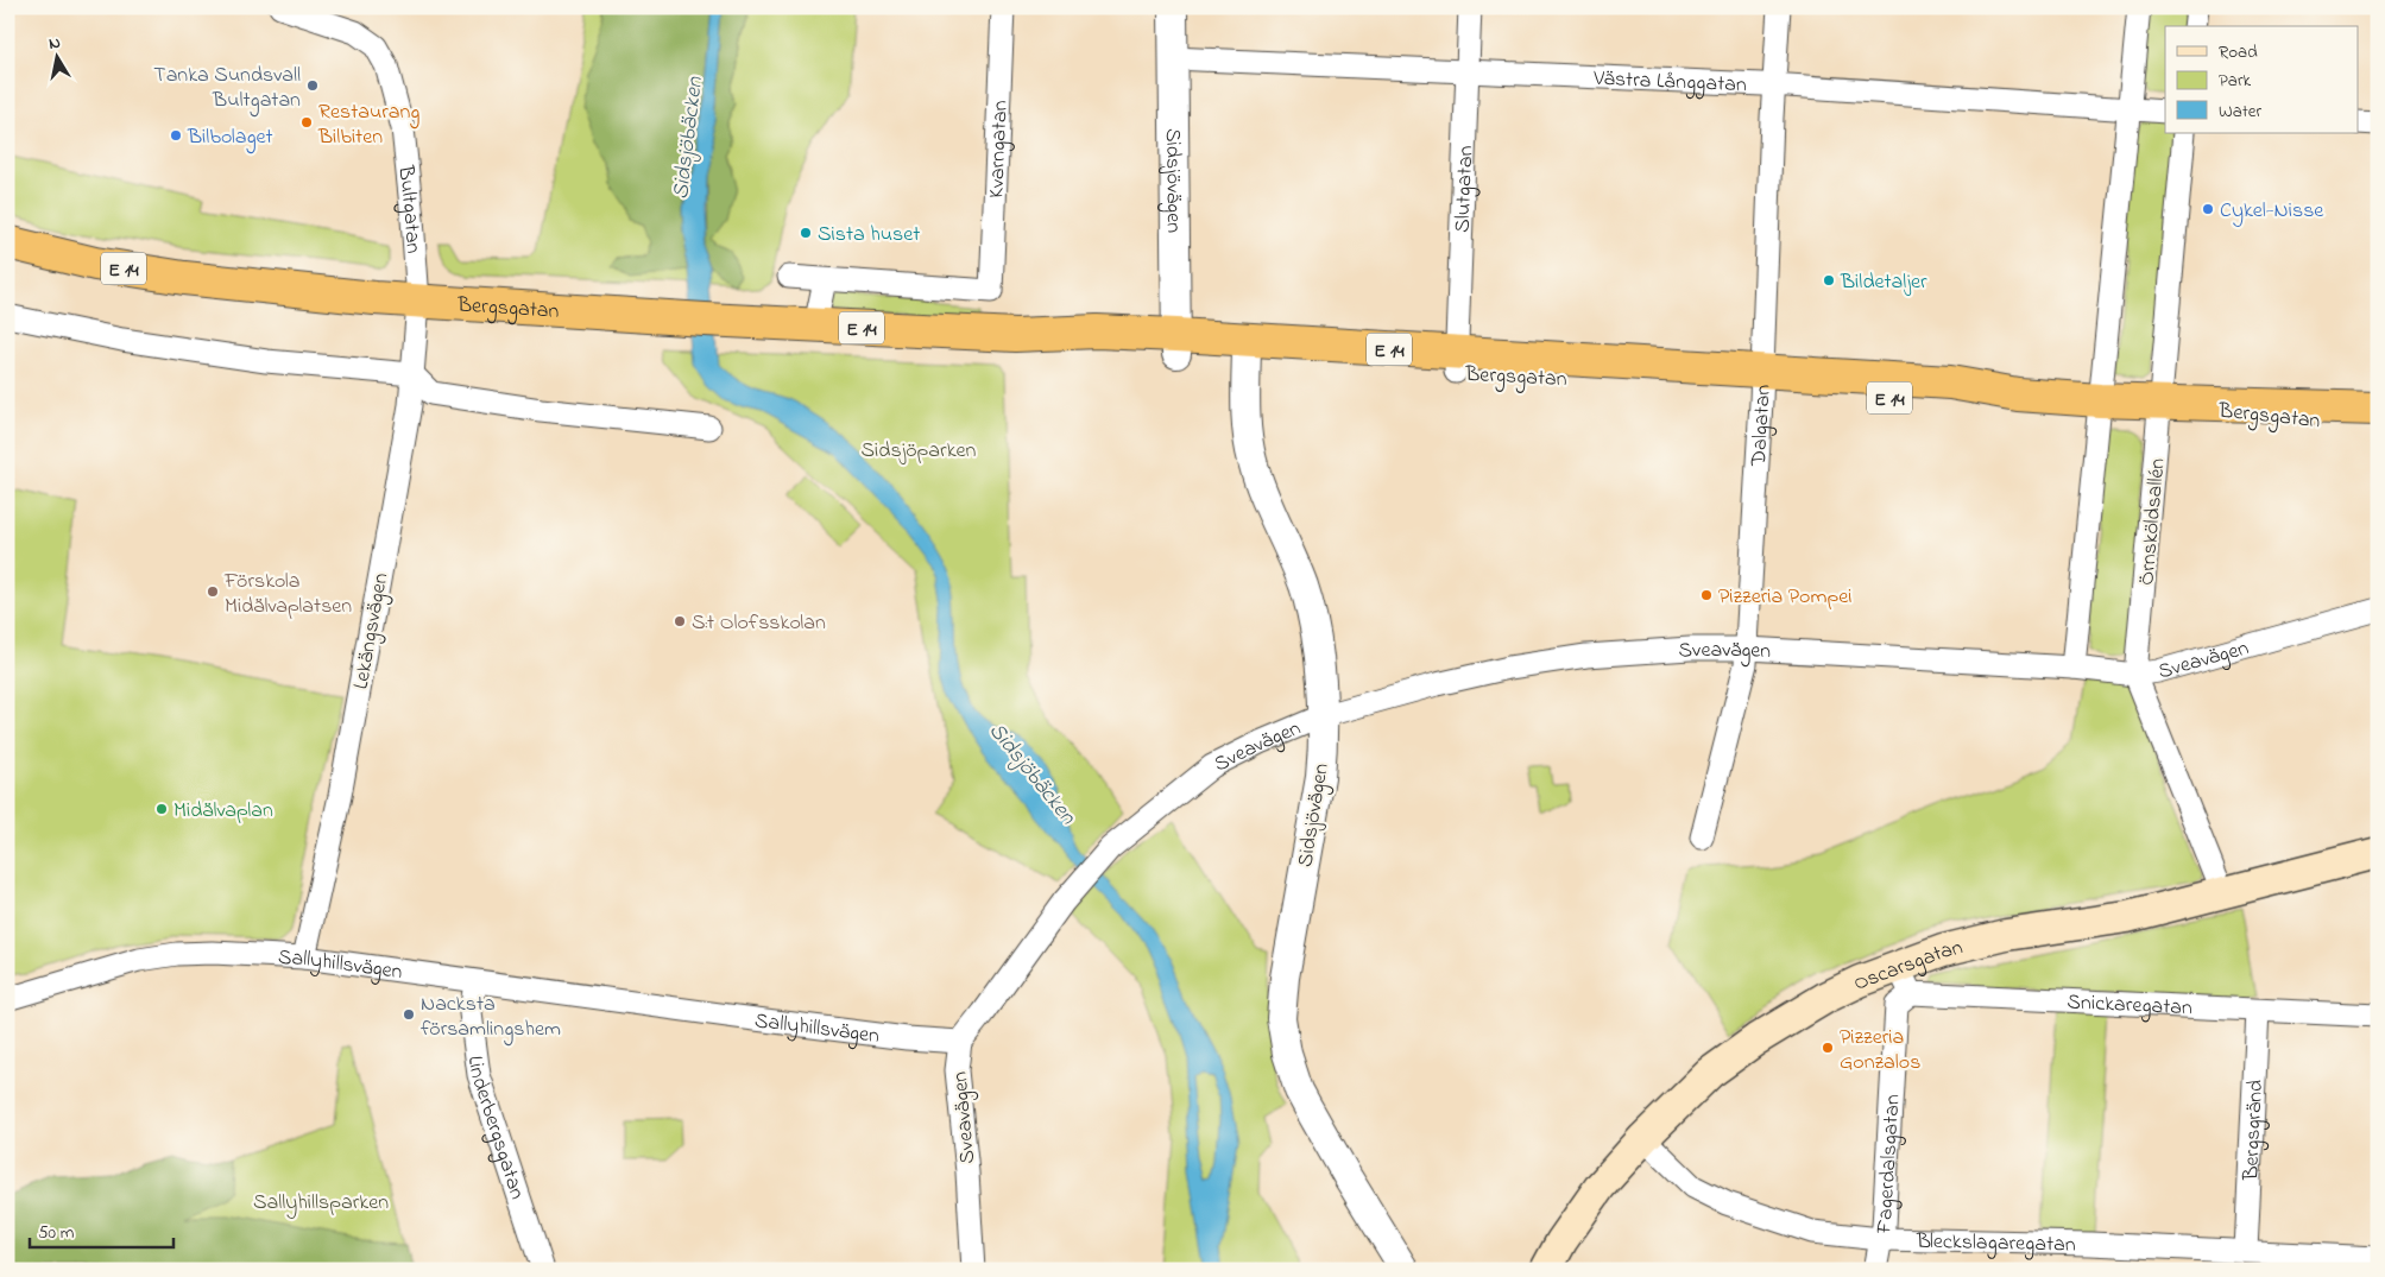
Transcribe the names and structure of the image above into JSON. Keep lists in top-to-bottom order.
{
  "streets": {
    "highway": ["E 14", "Bergsgatan"],
    "main road": ["Oscarsgatan"],
    "street": [
      "Västra Långgatan",
      "Kvarngatan",
      "Sidsjövägen",
      "Slutgatan",
      "Bultgatan",
      "Dalgatan",
      "Örnsköldsallén",
      "Lekängsvägen",
      "Sveavägen",
      "Sallyhillsvägen",
      "Snickaregatan",
      "Linderbergsgatan",
      "Bergsgränd",
      "Fagerdalsgatan",
      "Bleckslagaregatan"
    ]
  },
  "crossings": [
    ["Västra Långgatan", "Sidsjövägen"],
    ["Västra Långgatan", "Slutgatan"],
    ["Västra Långgatan", "Dalgatan"],
    ["Sidsjövägen", "Bergsgatan"],
    ["Sidsjövägen", "Sveavägen"],
    ["Slutgatan", "Bergsgatan"],
    ["Bultgatan", "Bergsgatan"],
    ["Bultgatan", "Lekängsvägen"],
    ["Bergsgatan", "Dalgatan"],
    ["Bergsgatan", "Örnsköldsallén"],
    ["Bergsgatan", "Lekängsvägen"],
    ["Dalgatan", "Sveavägen"],
    ["Örnsköldsallén", "Sveavägen"],
    ["Örnsköldsallén", "Oscarsgatan"],
    ["Lekängsvägen", "Sallyhillsvägen"],
    ["Sveavägen", "Sallyhillsvägen"],
    ["Sallyhillsvägen", "Linderbergsgatan"],
    ["Oscarsgatan", "Bleckslagaregatan"],
    ["Snickaregatan", "Bergsgränd"],
    ["Snickaregatan", "Fagerdalsgatan"],
    ["Bergsgränd", "Bleckslagaregatan"],
    ["Fagerdalsgatan", "Bleckslagaregatan"]
  ],
  "water": ["Sidsjöbäcken"],
  "parks": ["Sidsjöparken", "Sallyhillsparken"],
  "places": [
    "Tanka Sundsvall Bultgatan",
    "Restaurang Bilbiten",
    "Bilbolaget",
    "Cykel-Nisse",
    "Sista huset",
    "Bildetaljer",
    "Förskola Midälvaplatsen",
    "Pizzeria Pompei",
    "S:t Olofsskolan",
    "Midälvaplan",
    "Nacksta församlingshem",
    "Pizzeria Gonzalos"
  ],
  "legend": ["Road", "Park", "Water"],
  "scale_bar": "50 m",
  "north": "top"
}
